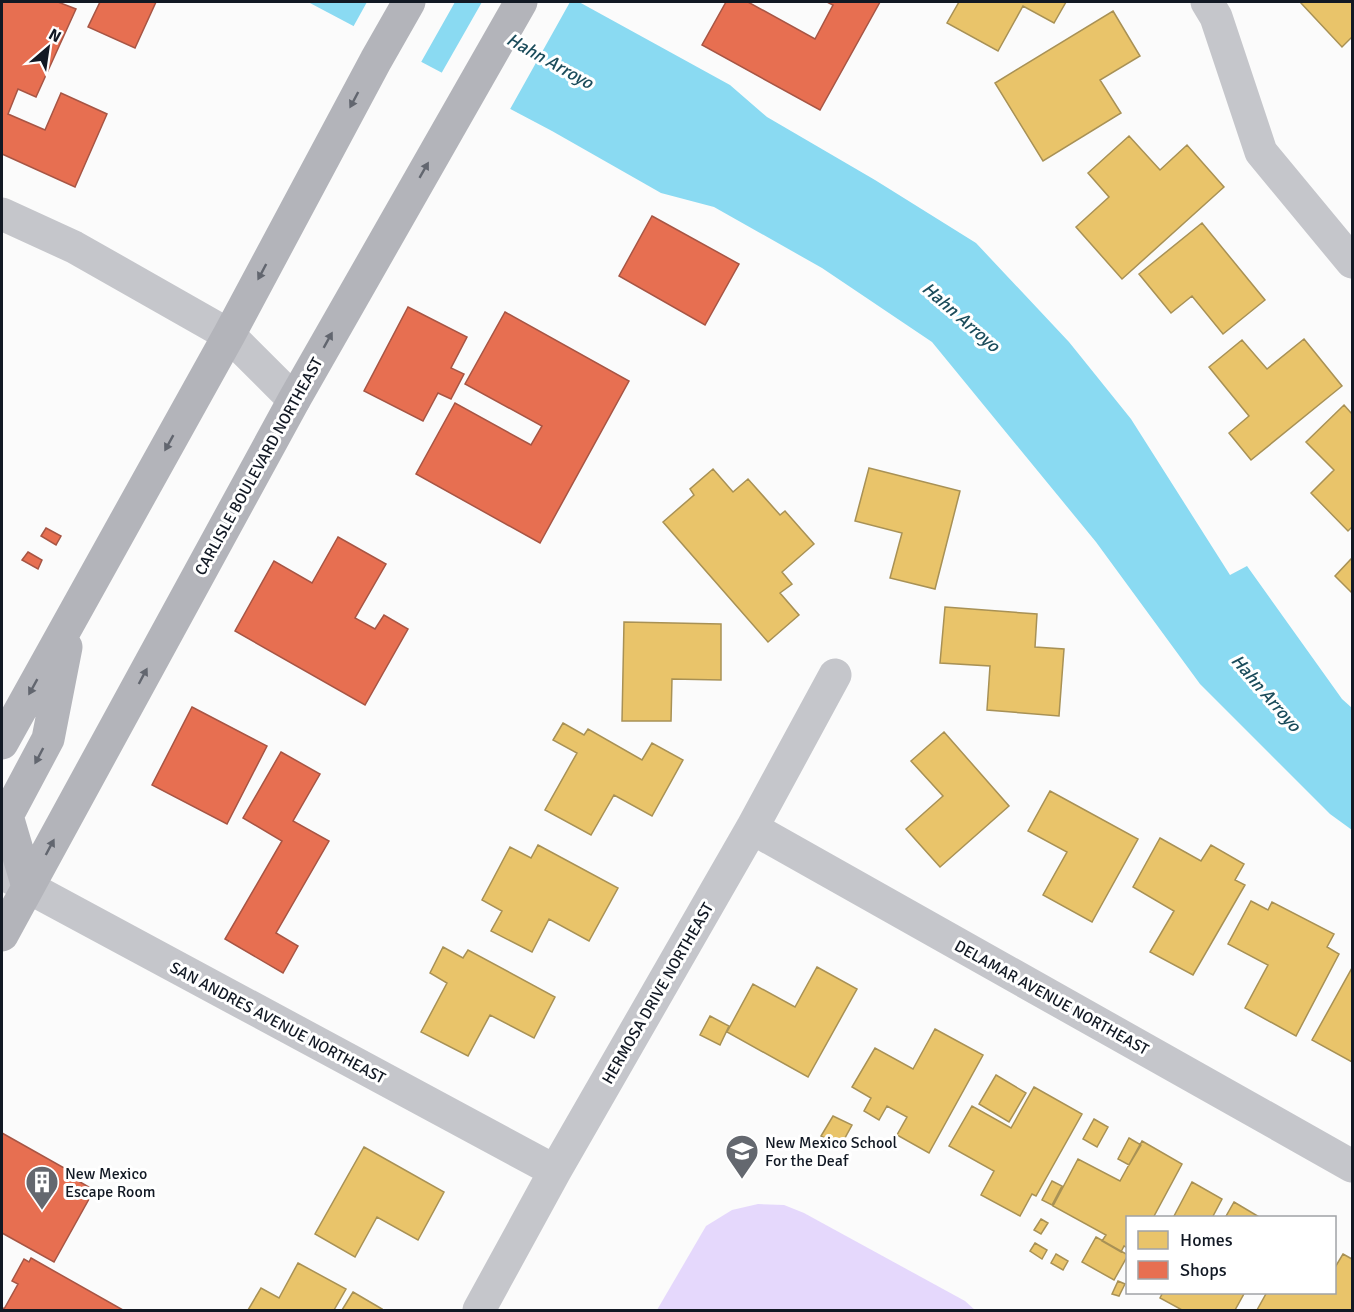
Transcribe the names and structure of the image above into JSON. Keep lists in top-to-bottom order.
{
  "streets": {
    "main road": ["CARLISLE BOULEVARD NORTHEAST"],
    "street": ["HERMOSA DRIVE NORTHEAST", "DELAMAR AVENUE NORTHEAST", "SAN ANDRES AVENUE NORTHEAST"]
  },
  "crossings": [
    ["CARLISLE BOULEVARD NORTHEAST", "SAN ANDRES AVENUE NORTHEAST"],
    ["HERMOSA DRIVE NORTHEAST", "DELAMAR AVENUE NORTHEAST"],
    ["HERMOSA DRIVE NORTHEAST", "SAN ANDRES AVENUE NORTHEAST"]
  ],
  "water": ["Hahn Arroyo"],
  "places": {
    "school or university": ["New Mexico School For the Deaf"],
    "building": ["New Mexico Escape Room"]
  },
  "legend": ["Homes", "Shops"],
  "north": "top right"
}
